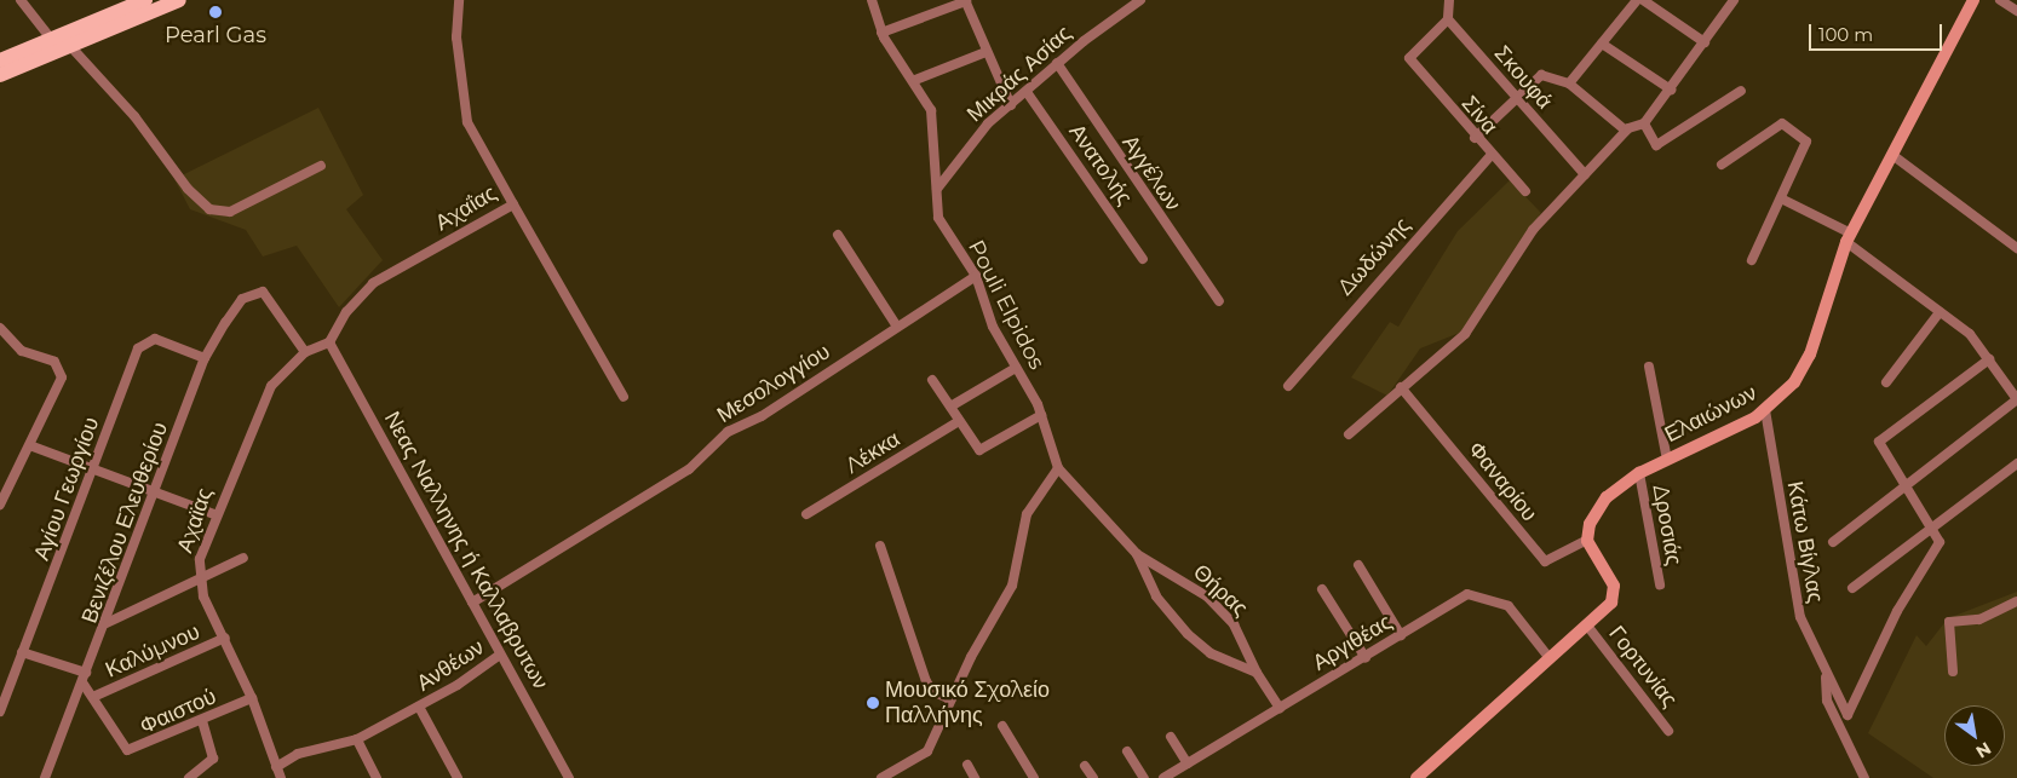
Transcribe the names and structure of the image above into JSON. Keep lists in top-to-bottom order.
{
  "streets": {
    "main road": ["Ελαιώνων"],
    "street": [
      "Μικράς Ασίας",
      "Σκουφά",
      "Σίνα",
      "Ανατολής",
      "Αγγέλων",
      "Αχαΐας",
      "Δωδώνης",
      "Pouli Elpidos",
      "Μεσολογγίου",
      "Λέκκα",
      "Φαναρίου",
      "Αγίου Γεωργίου",
      "Αχαϊας",
      "Βενιζέλου Ελευθερίου",
      "Δροσιάς",
      "Κάτω Βίγλας",
      "Νεας Nαλληνης ή Καλλαβρυτων",
      "Θήρας",
      "Αργιθέας",
      "Καλύμνου",
      "Ανθέων",
      "Γορτυνίας",
      "Φαιστού"
    ]
  },
  "crossings": [
    ["Μικράς Ασίας", "Ανατολής"],
    ["Μικράς Ασίας", "Αγγέλων"],
    ["Μικράς Ασίας", "Pouli Elpidos"],
    ["Σκουφά", "Σίνα"],
    ["Σίνα", "Δωδώνης"],
    ["Αχαΐας", "Αχαϊας"],
    ["Αχαΐας", "Νεας Nαλληνης ή Καλλαβρυτων"],
    ["Pouli Elpidos", "Μεσολογγίου"],
    ["Pouli Elpidos", "Θήρας"],
    ["Μεσολογγίου", "Νεας Nαλληνης ή Καλλαβρυτων"],
    ["Ελαιώνων", "Φαναρίου"],
    ["Ελαιώνων", "Δροσιάς"],
    ["Ελαιώνων", "Κάτω Βίγλας"],
    ["Αγίου Γεωργίου", "Βενιζέλου Ελευθερίου"],
    ["Αγίου Γεωργίου", "Φαιστού"],
    ["Αχαϊας", "Βενιζέλου Ελευθερίου"],
    ["Αχαϊας", "Νεας Nαλληνης ή Καλλαβρυτων"],
    ["Αχαϊας", "Καλύμνου"],
    ["Αχαϊας", "Ανθέων"],
    ["Αχαϊας", "Φαιστού"],
    ["Βενιζέλου Ελευθερίου", "Καλύμνου"],
    ["Βενιζέλου Ελευθερίου", "Φαιστού"],
    ["Νεας Nαλληνης ή Καλλαβρυτων", "Ανθέων"],
    ["Θήρας", "Αργιθέας"],
    ["Καλύμνου", "Φαιστού"]
  ],
  "places": ["Pearl Gas", "Μουσικό Σχολείο Παλλήνης"],
  "scale_bar": "100 m",
  "north": "bottom right"
}
